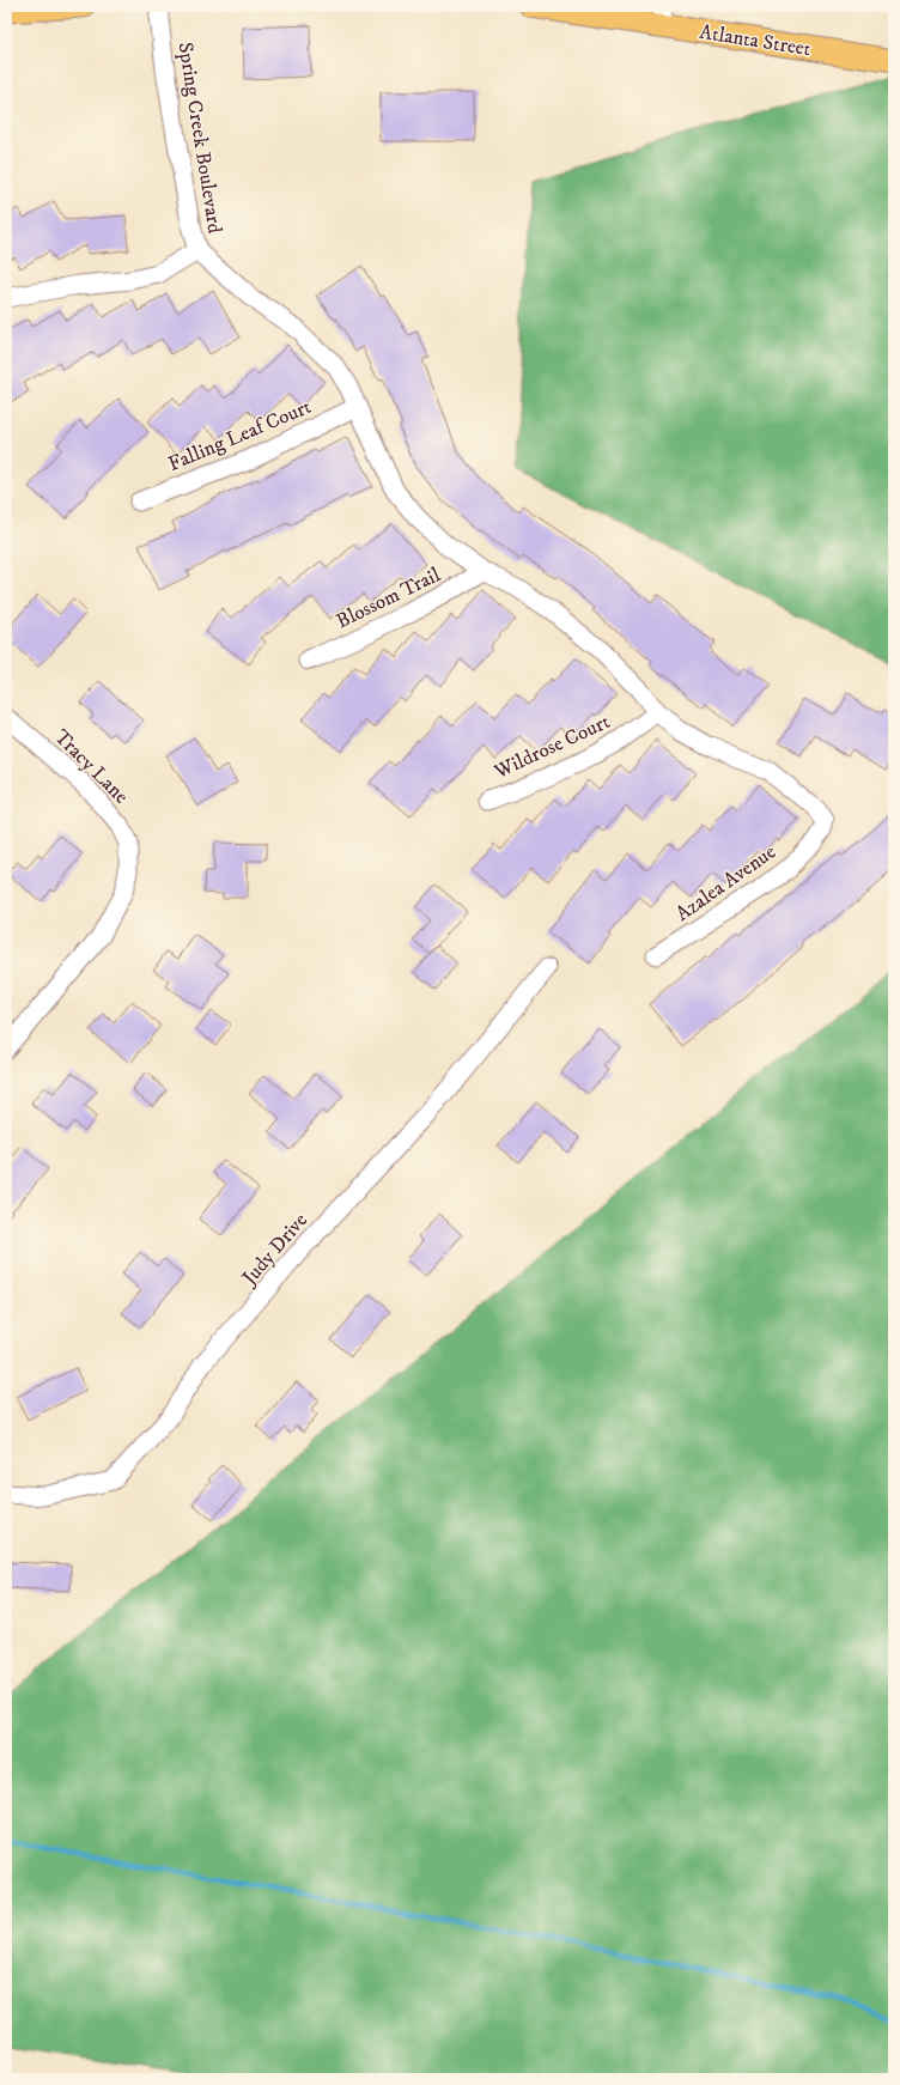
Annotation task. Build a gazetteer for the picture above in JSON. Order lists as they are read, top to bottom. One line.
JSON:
{"streets":{"main road":["Atlanta Street"],"street":["Spring Creek Boulevard","Falling Leaf Court","Blossom Trail","Wildrose Court","Tracy Lane","Azalea Avenue","Judy Drive"]},"crossings":[["Spring Creek Boulevard","Falling Leaf Court"],["Spring Creek Boulevard","Blossom Trail"],["Spring Creek Boulevard","Wildrose Court"],["Spring Creek Boulevard","Azalea Avenue"]]}
